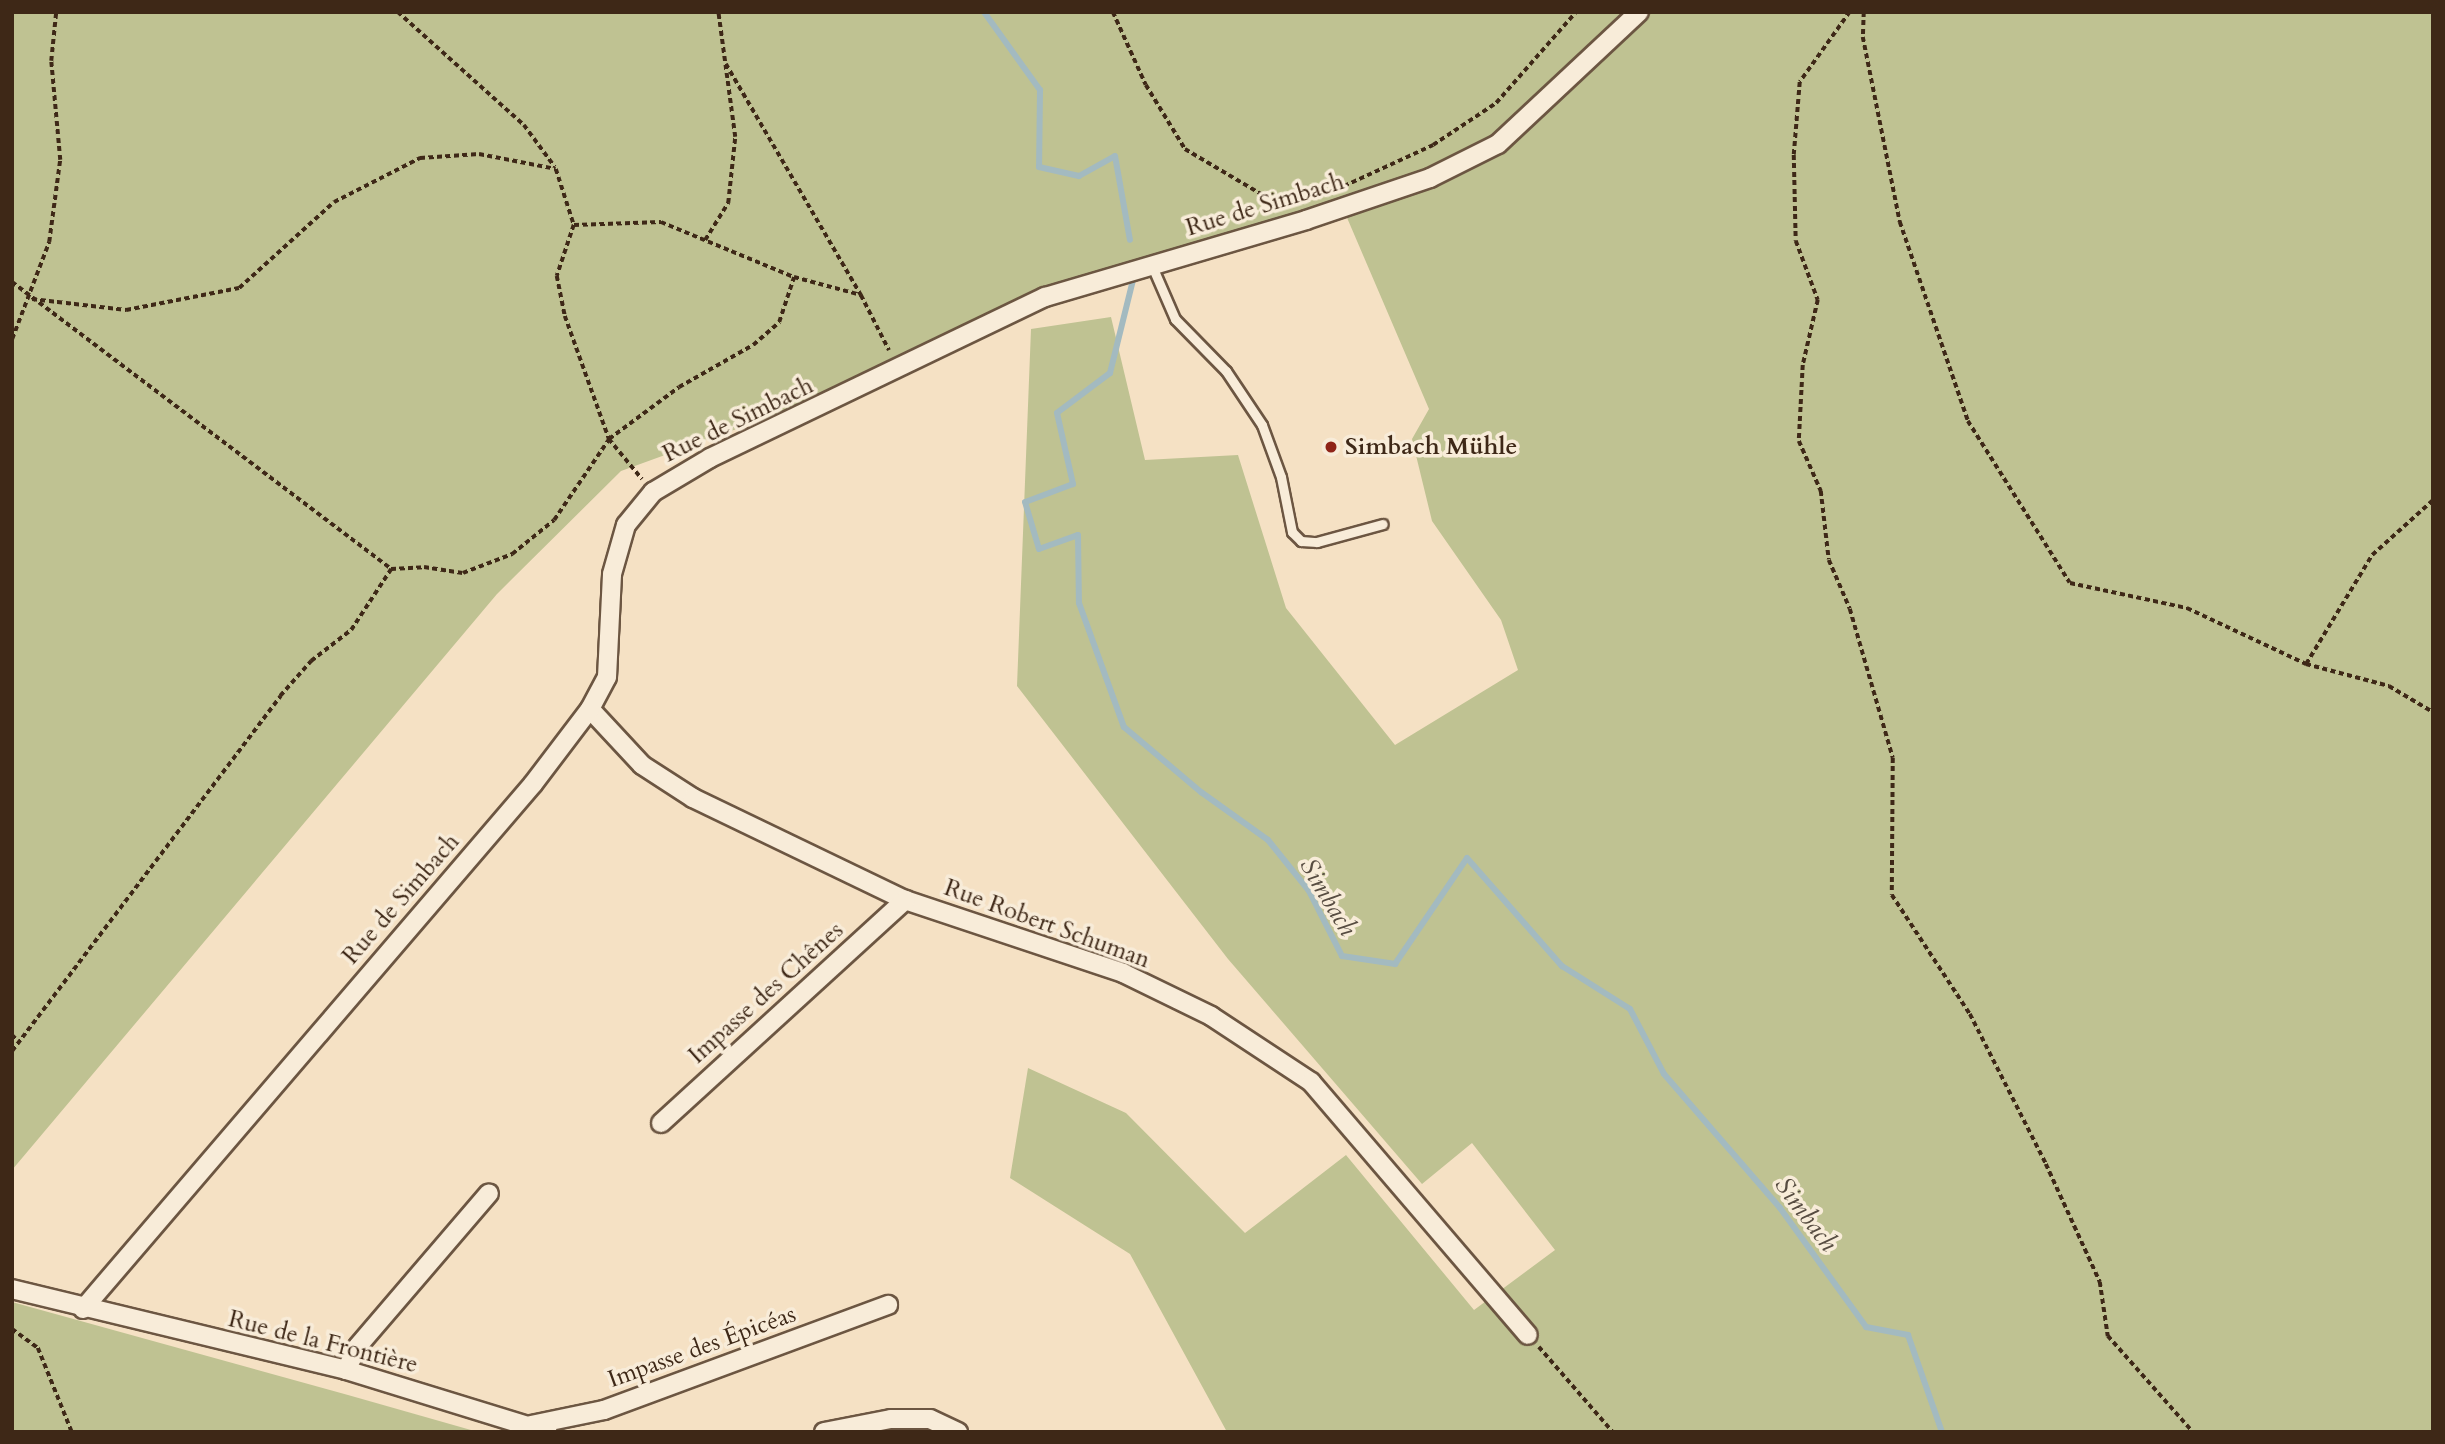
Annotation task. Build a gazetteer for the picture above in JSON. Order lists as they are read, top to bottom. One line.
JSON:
{"streets":{"street":["Rue de Simbach","Rue Robert Schuman","Impasse des Chênes","Rue de la Frontière","Impasse des Épicéas"]},"crossings":[["Rue de Simbach","Rue Robert Schuman"],["Rue de Simbach","Rue de la Frontière"],["Rue Robert Schuman","Impasse des Chênes"],["Rue de la Frontière","Impasse des Épicéas"]],"water":["Simbach"],"places":["Simbach Mühle"]}
